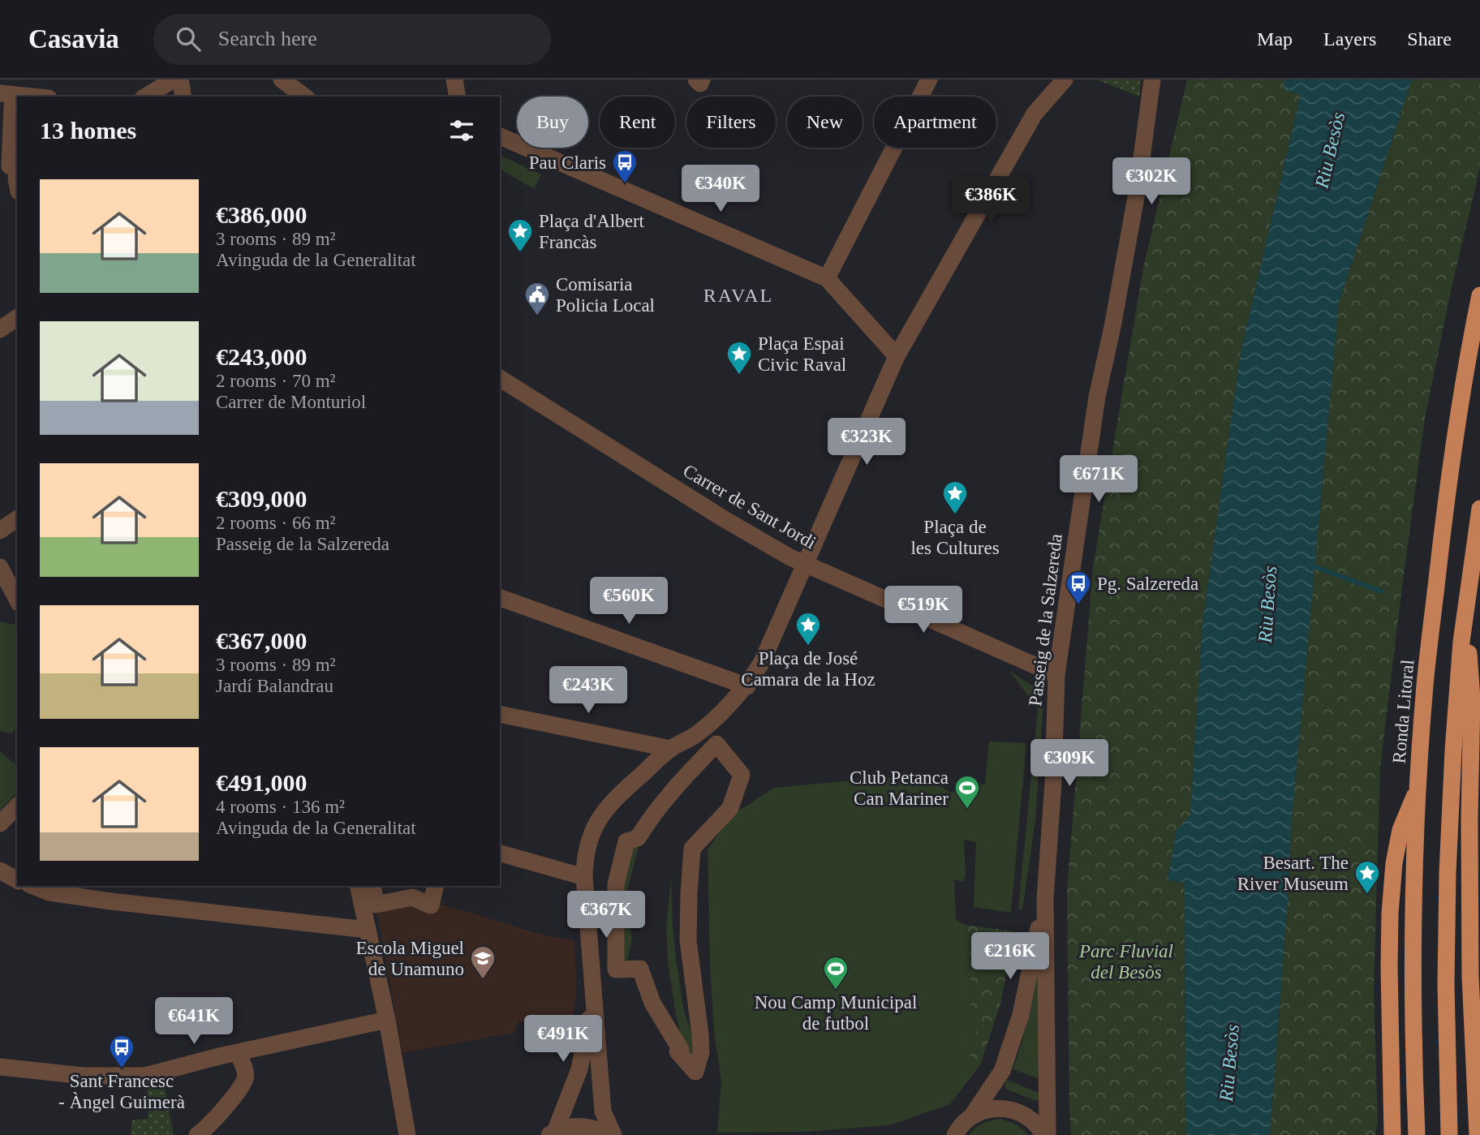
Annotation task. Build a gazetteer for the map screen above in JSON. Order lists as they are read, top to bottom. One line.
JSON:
{"streets":{"highway":["Ronda Litoral"],"street":["Carrer de Sant Jordi","Passeig de la Salzereda"]},"crossings":[["Carrer de Sant Jordi","Passeig de la Salzereda"]],"districts":["RAVAL"],"water":["Riu Besòs"],"parks":["Parc Fluvial del Besòs"],"places":{"bus stop":["Pau Claris","Pg. Salzereda","Sant Francesc - Àngel Guimerà"],"place":["Plaça d'Albert Francàs","Plaça Espai Civic Raval","Plaça de les Cultures","Plaça de José Camara de la Hoz","Besart. The River Museum"],"public building":["Comisaria Policia Local"],"sports":["Club Petanca Can Mariner","Nou Camp Municipal de futbol"],"school or university":["Escola Miguel de Unamuno"]},"page":{"header":"Casavia","search":"Search here","nav":["Map","Layers","Share"],"chip":["Buy","Rent","Filters","New","Apartment"],"heading":"13 homes","price":["€302K","€340K","€386K","€323K","€671K","€560K","€519K","€243K","€309K","€367K","€216K","€641K","€491K"],"list":[{"name":"€386,000","note":"3 rooms · 89 m² · Avinguda de la Generalitat"},{"name":"€243,000","note":"2 rooms · 70 m² · Carrer de Monturiol"},{"name":"€309,000","note":"2 rooms · 66 m² · Passeig de la Salzereda"},{"name":"€367,000","note":"3 rooms · 89 m² · Jardí Balandrau"},{"name":"€491,000","note":"4 rooms · 136 m² · Avinguda de la Generalitat"}]}}
